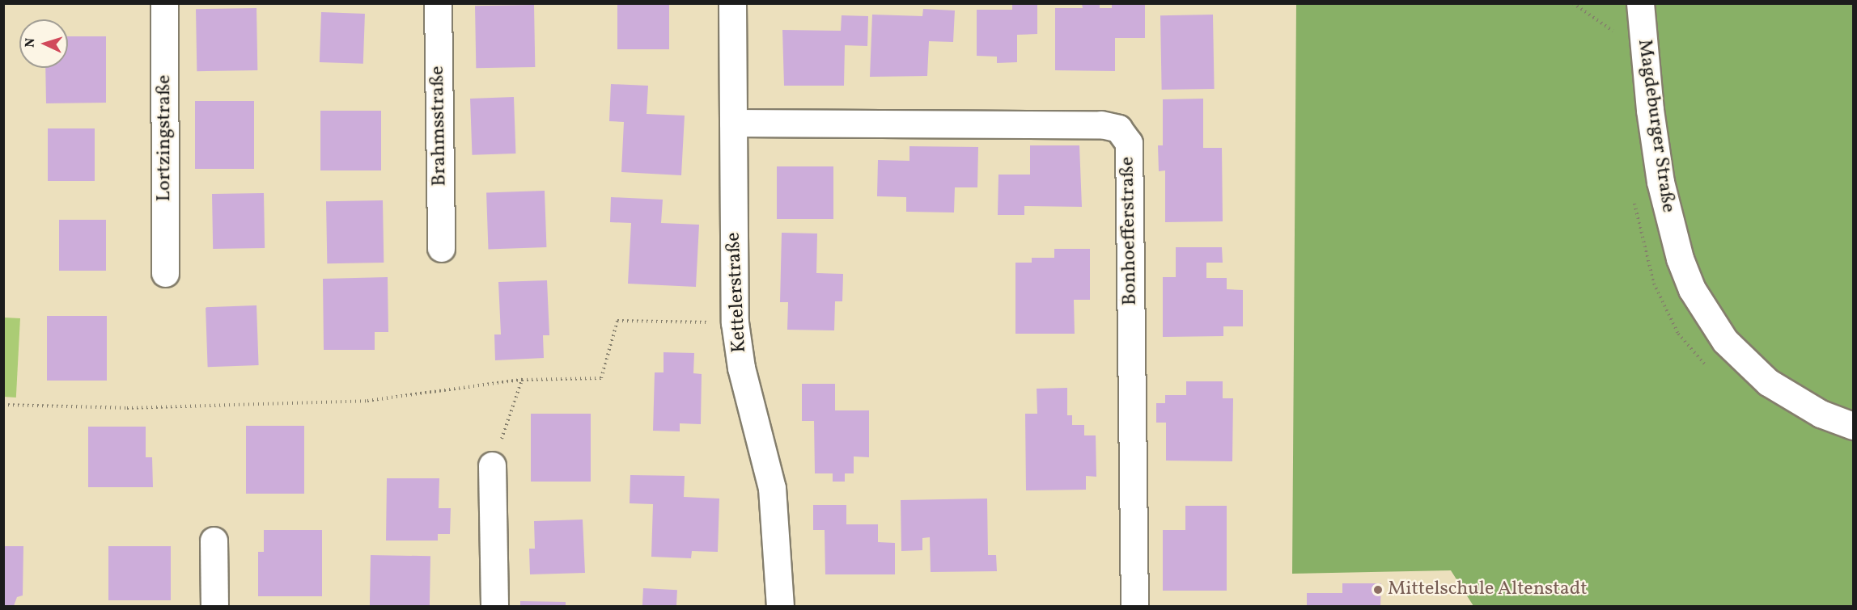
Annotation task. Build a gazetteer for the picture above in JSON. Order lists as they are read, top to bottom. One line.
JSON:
{"streets":{"street":["Brahmsstraße","Magdeburger Straße","Lortzingstraße","Bonhoefferstraße","Kettelerstraße"]},"crossings":[["Bonhoefferstraße","Kettelerstraße"]],"places":["Mittelschule Altenstadt"],"north":"left"}
